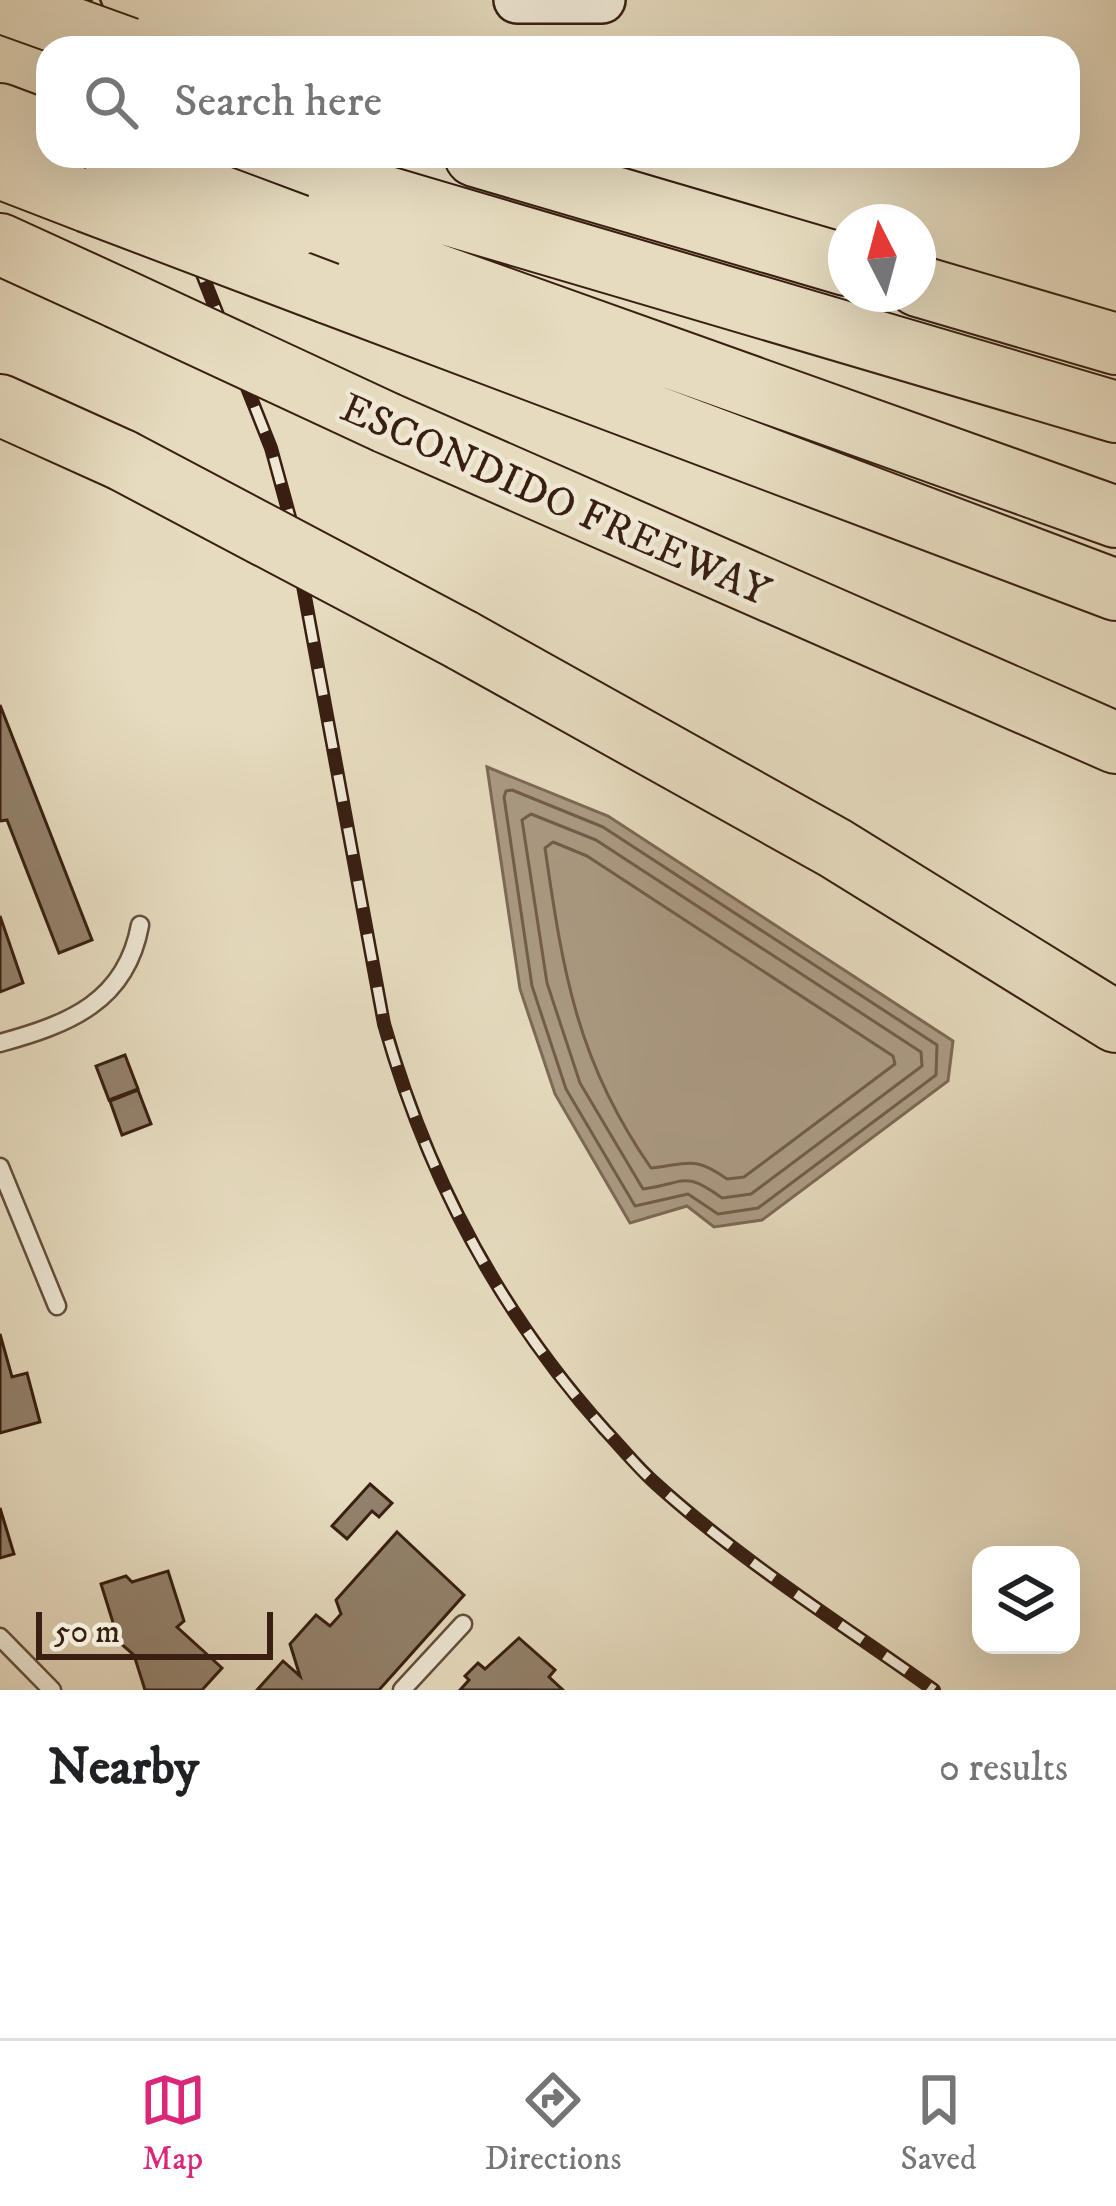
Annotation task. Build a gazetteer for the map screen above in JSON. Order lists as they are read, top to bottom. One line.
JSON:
{"streets":{"highway":["ESCONDIDO FREEWAY"]},"scale_bar":"50 m","north":"top","page":{"search":"Search here","scale":"50 m","heading":["Nearby","0 results"],"nav":["Map","Directions","Saved"]}}
